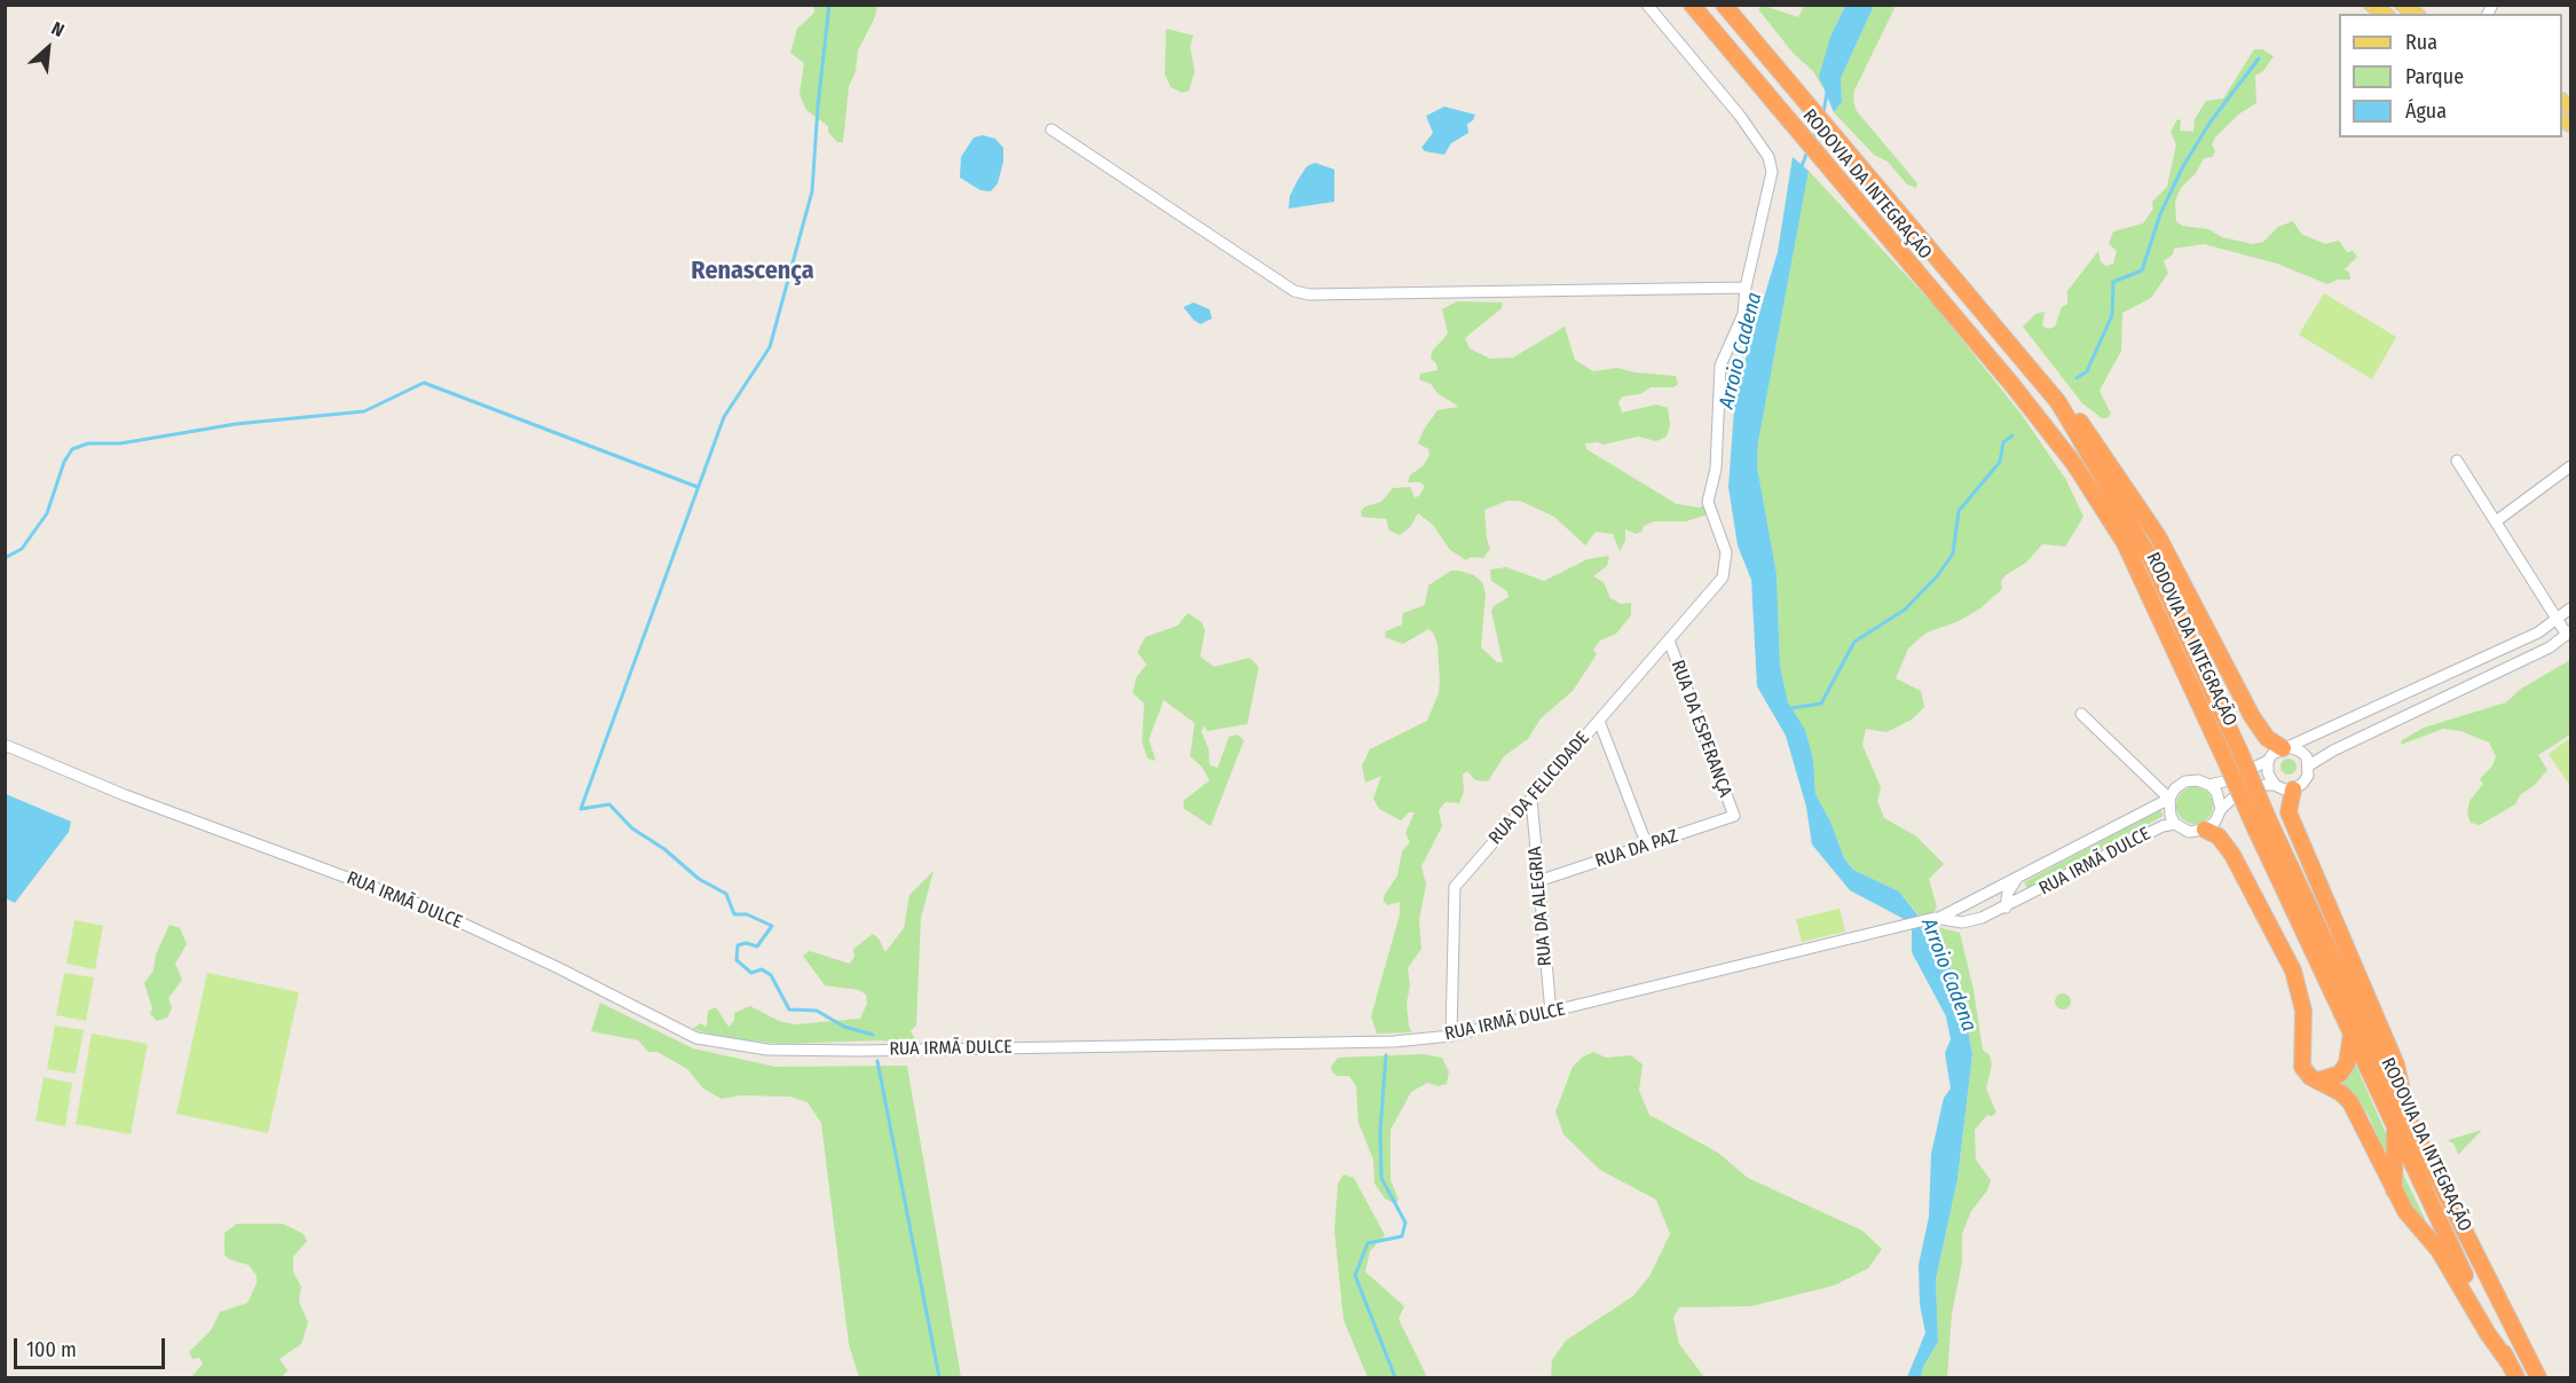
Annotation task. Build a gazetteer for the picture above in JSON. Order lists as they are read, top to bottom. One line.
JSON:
{"streets":{"highway":["RODOVIA DA INTEGRAÇÃO"],"street":["RUA DA ESPERANÇA","RUA DA FELICIDADE","RUA DA PAZ","RUA IRMÃ DULCE","RUA DA ALEGRIA"]},"crossings":[["RUA DA ESPERANÇA","RUA DA FELICIDADE"],["RUA DA ESPERANÇA","RUA DA PAZ"],["RUA DA FELICIDADE","RUA IRMÃ DULCE"],["RUA DA FELICIDADE","RUA DA ALEGRIA"],["RUA DA PAZ","RUA DA ALEGRIA"],["RUA IRMÃ DULCE","RUA DA ALEGRIA"]],"districts":["Renascença"],"water":["Arroio Cadena"],"legend":["Rua","Parque","Água"],"scale_bar":"100 m","north":"top right"}
